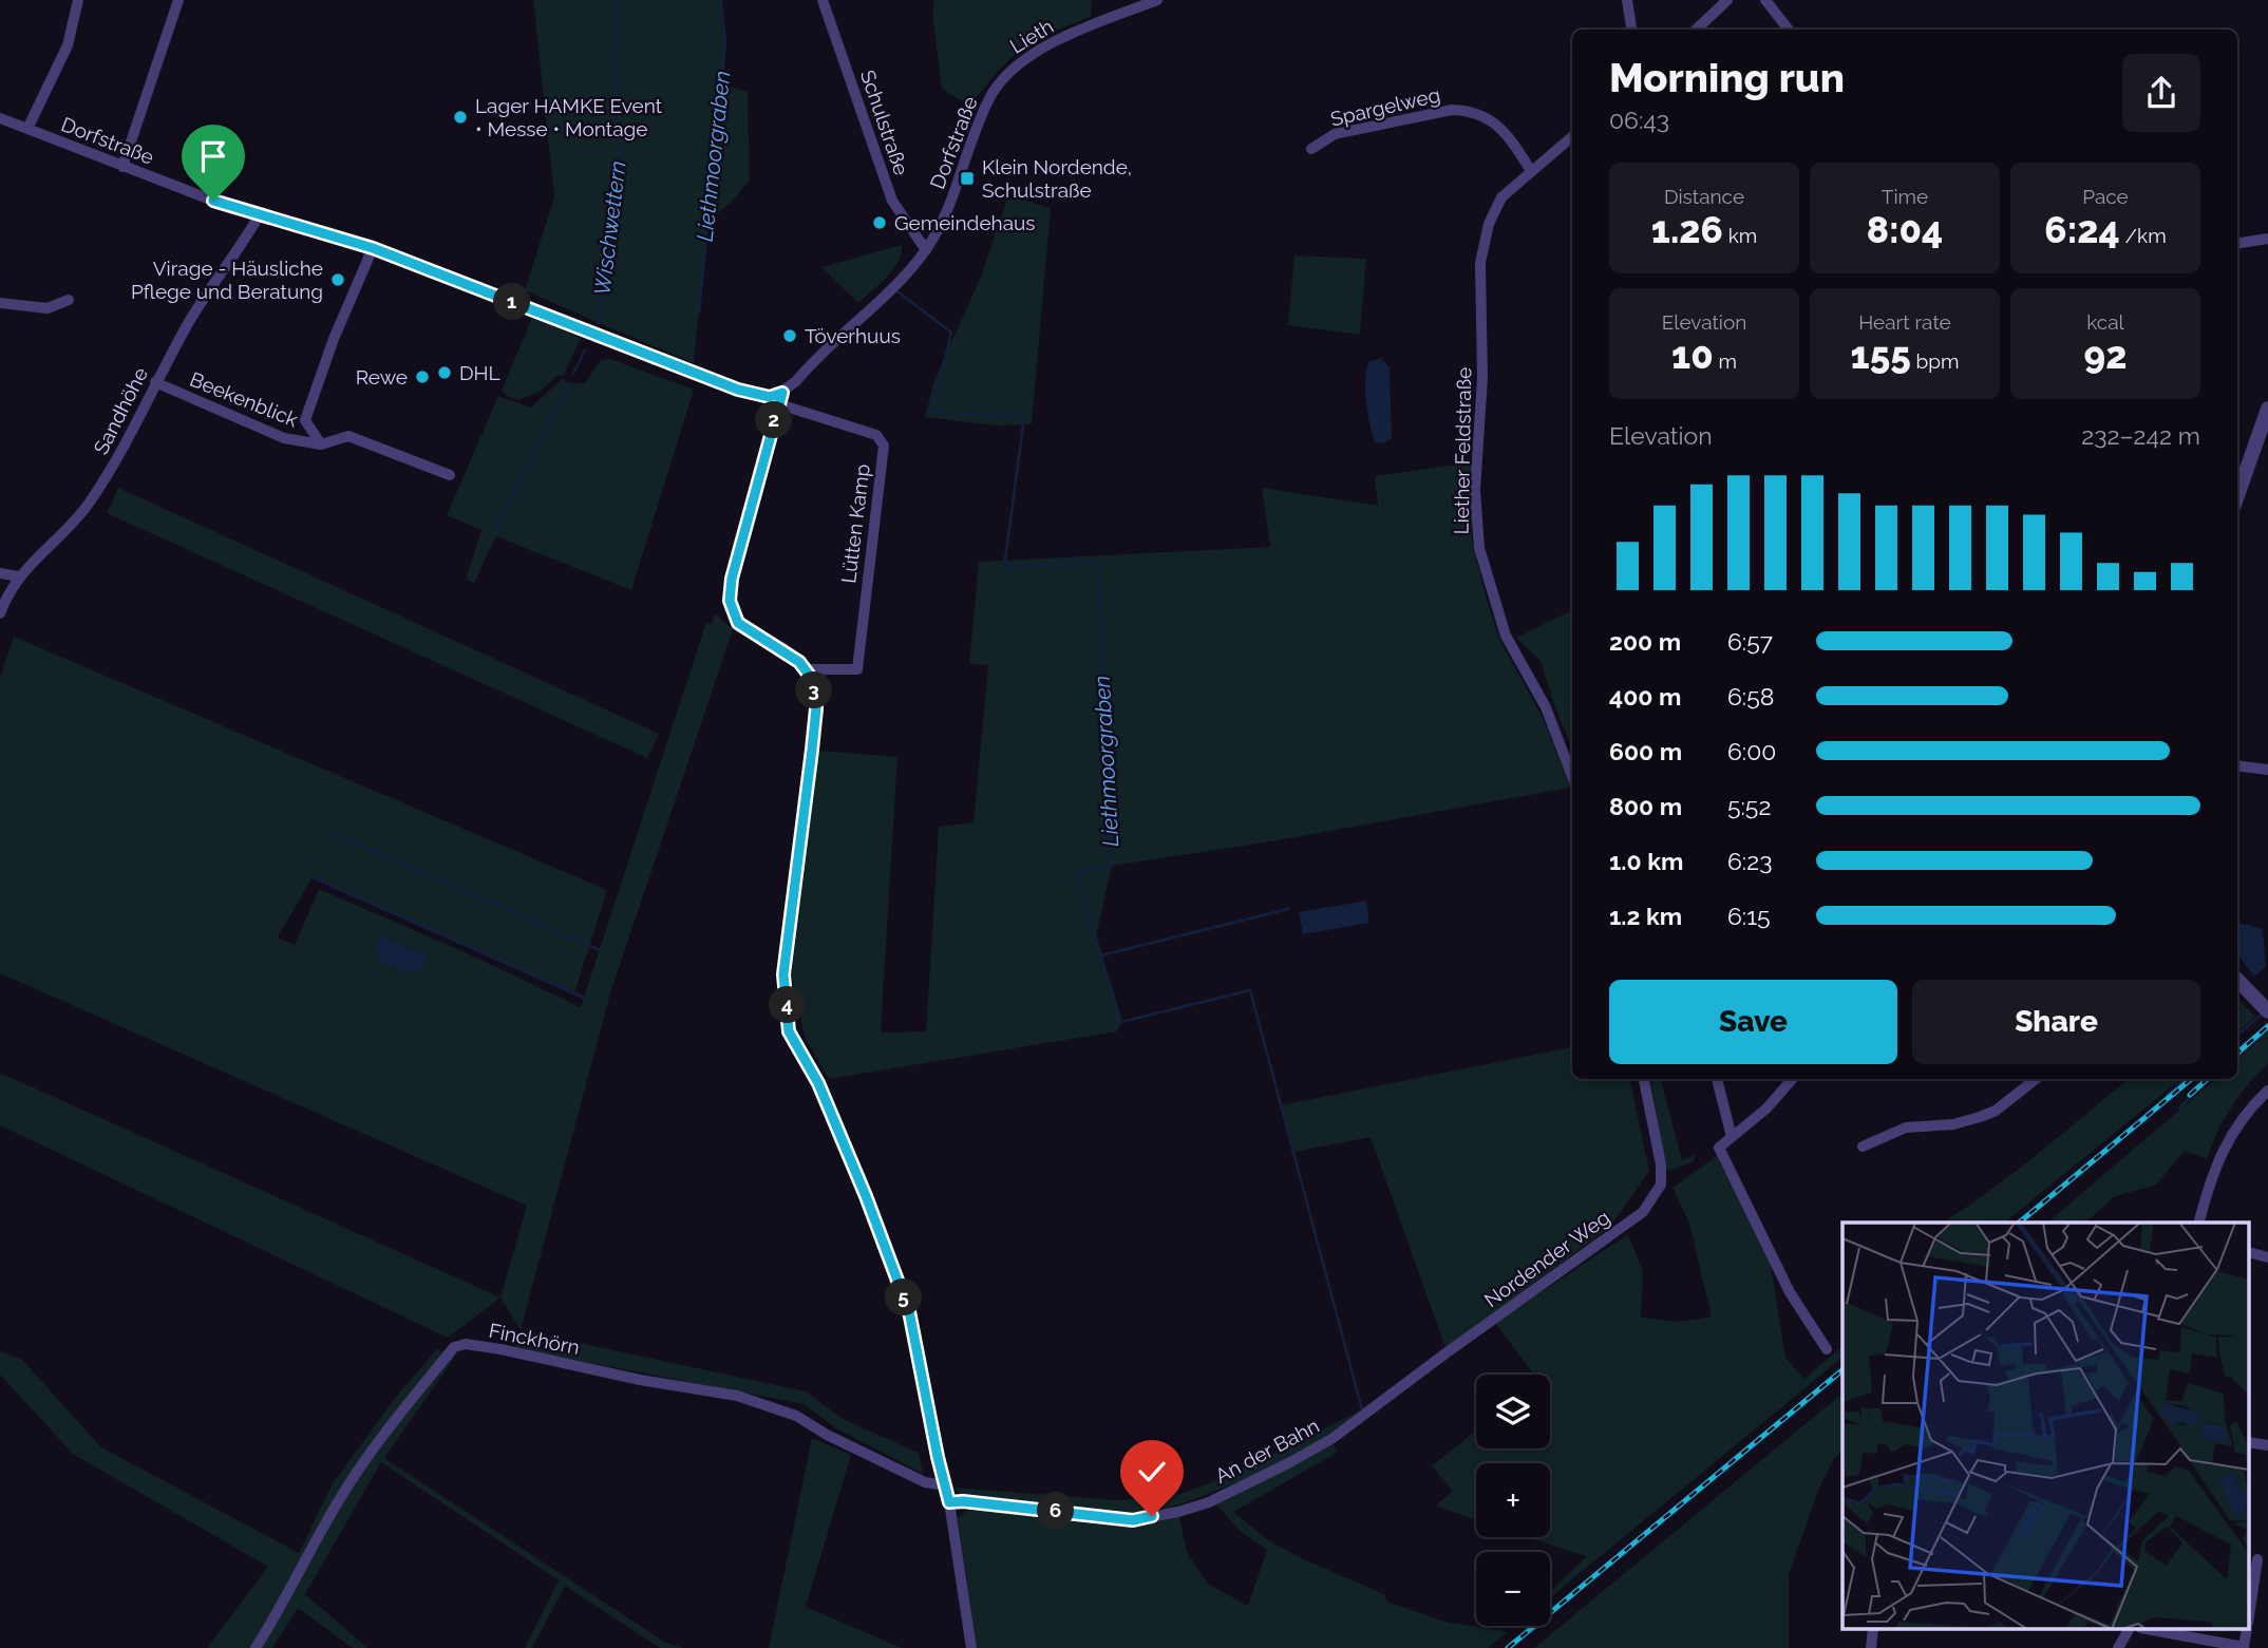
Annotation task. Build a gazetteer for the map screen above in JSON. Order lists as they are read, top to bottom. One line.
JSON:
{"streets":{"street":["Lieth","Spargelweg","Schulstraße","Dorfstraße","Beekenblick","Sandhöhe","Liether Feldstraße","Lütten Kamp","Nordender Weg","Finckhörn","An der Bahn"]},"crossings":[["Lieth","Dorfstraße"],["Spargelweg","Liether Feldstraße"],["Schulstraße","Dorfstraße"],["Dorfstraße","Beekenblick"],["Dorfstraße","Sandhöhe"],["Dorfstraße","Lütten Kamp"],["Beekenblick","Sandhöhe"],["Nordender Weg","An der Bahn"]],"water":["Liethmoorgraben","Wischwettern"],"places":{"other":["Lager HAMKE Event • Messe • Montage","Gemeindehaus","Virage - Häusliche Pflege und Beratung","Töverhuus","DHL","Rewe"],"transit":["Klein Nordende, Schulstraße"]},"page":{"heading":["Morning run","06:43"],"stats":[["Distance","1.26 km"],["Time","8:04"],["Pace","6:24 /km"],["Elevation","10 m"],["Heart rate","155 bpm"],["kcal","92"]],"pins":["1","2","3","4","5","6"],"chart":["Elevation","232–242 m"],"list":[{"name":"200 m","note":"6:57"},{"name":"400 m","note":"6:58"},{"name":"600 m","note":"6:00"},{"name":"800 m","note":"5:52"},{"name":"1.0 km","note":"6:23"},{"name":"1.2 km","note":"6:15"}],"buttons":["Save","Share"],"map_buttons":["+","−"]}}
